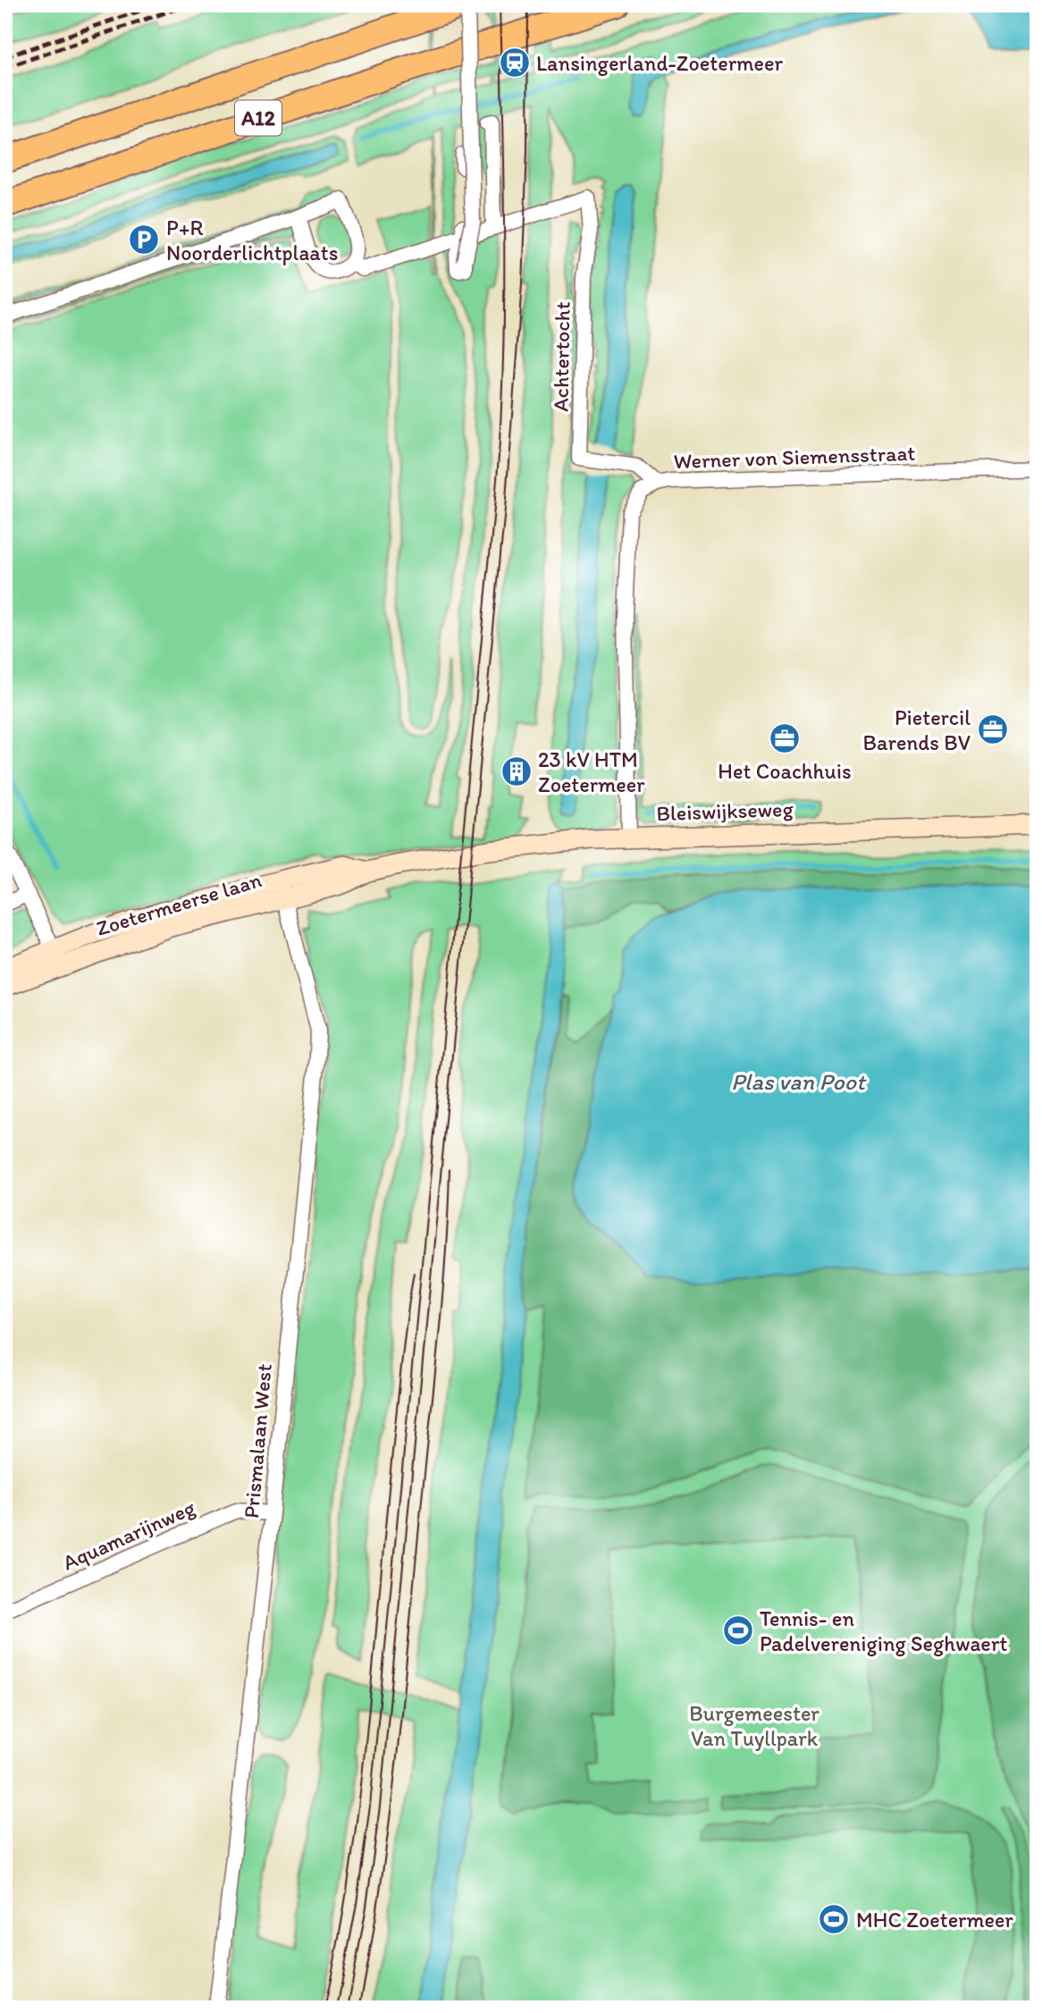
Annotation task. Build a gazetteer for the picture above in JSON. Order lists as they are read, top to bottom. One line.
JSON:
{"streets":{"highway":["A12"],"street":["Achtertocht","Werner von Siemensstraat","Bleiswijkseweg","Zoetermeerse laan","Prismalaan West","Aquamarijnweg"]},"crossings":[["Achtertocht","Werner von Siemensstraat"],["Werner von Siemensstraat","Bleiswijkseweg"],["Bleiswijkseweg","Zoetermeerse laan"],["Zoetermeerse laan","Prismalaan West"],["Prismalaan West","Aquamarijnweg"]],"water":["Plas van Poot"],"parks":["Burgemeester Van Tuyllpark"],"places":{"station":["Lansingerland-Zoetermeer"],"parking":["P+R Noorderlichtplaats"],"office":["Pietercil Barends BV","Het Coachhuis"],"building":["23 kV HTM Zoetermeer"],"sports":["Tennis- en Padelvereniging Seghwaert","MHC Zoetermeer"]}}
